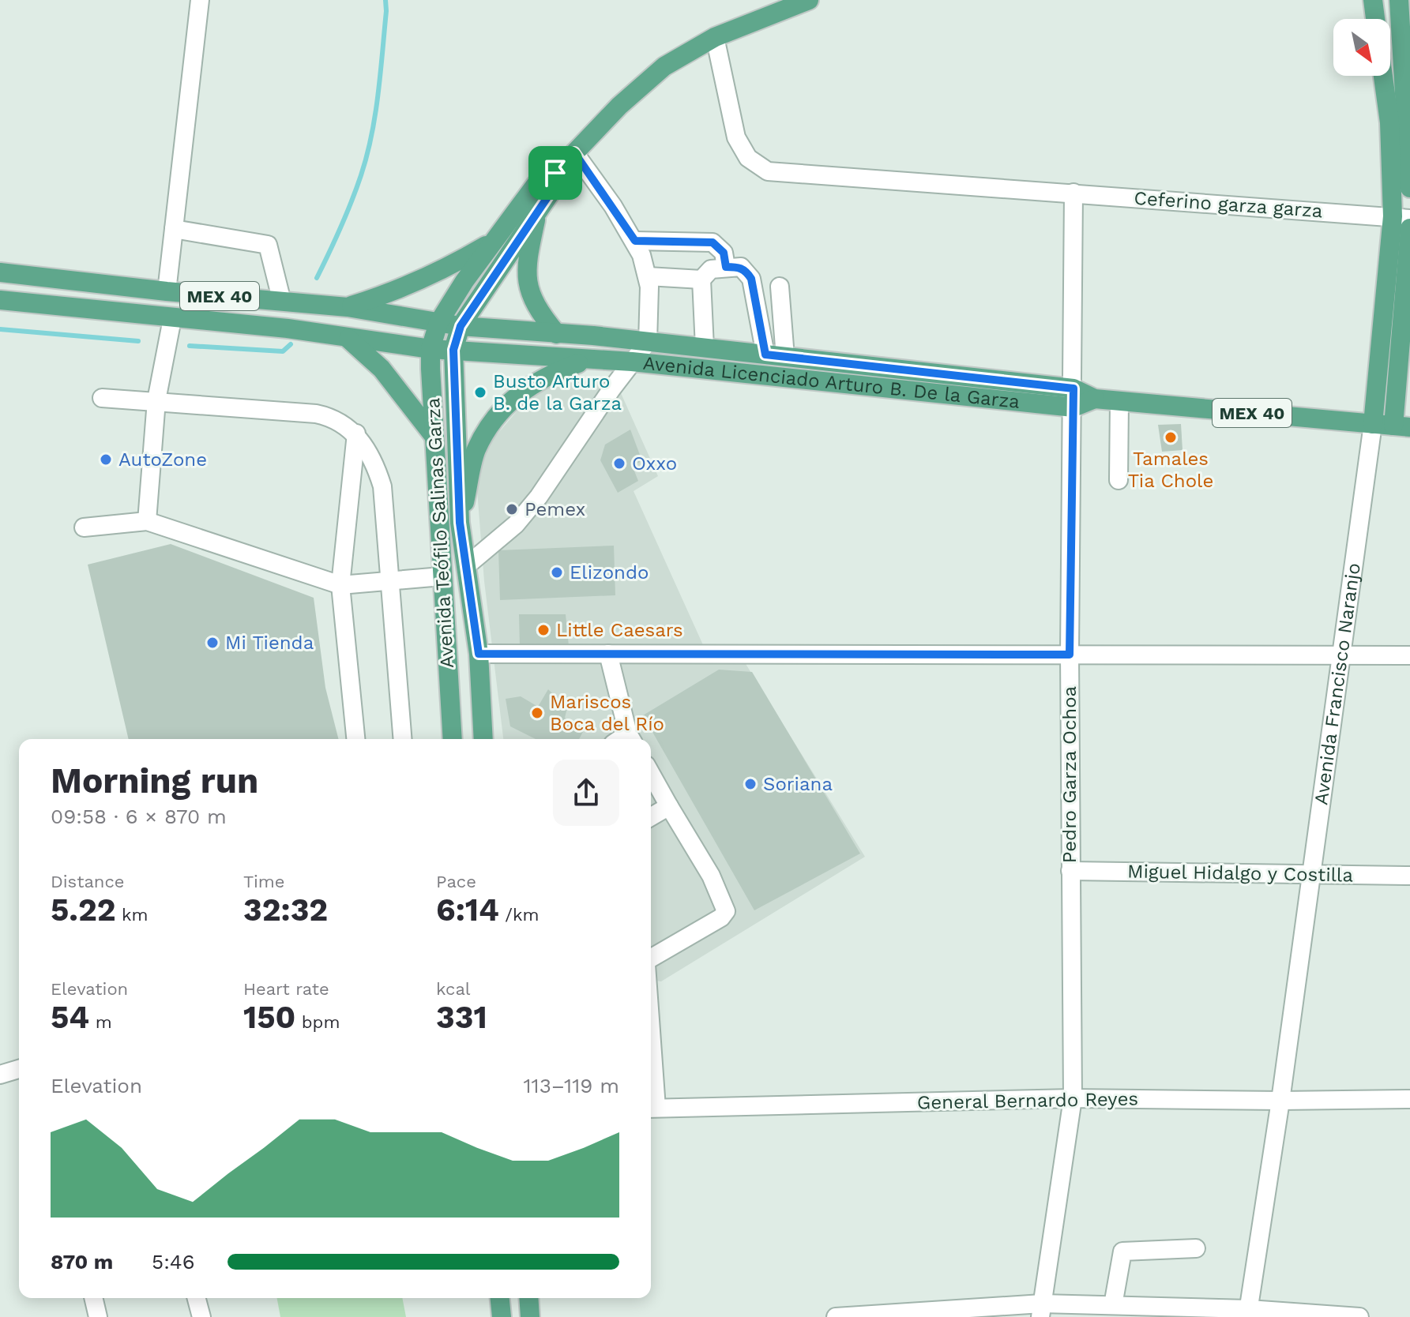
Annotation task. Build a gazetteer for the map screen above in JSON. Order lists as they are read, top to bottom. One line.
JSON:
{"streets":{"main road":["MEX 40","Avenida Licenciado Arturo B. De la Garza","Avenida Teófilo Salinas Garza","Avenida Francisco Naranjo"],"street":["Ceferino garza garza","Pedro Garza Ochoa","Miguel Hidalgo y Costilla","General Bernardo Reyes"]},"crossings":[["Ceferino garza garza","Avenida Francisco Naranjo"],["Ceferino garza garza","Pedro Garza Ochoa"],["Avenida Licenciado Arturo B. De la Garza","Avenida Teófilo Salinas Garza"],["Avenida Licenciado Arturo B. De la Garza","Avenida Francisco Naranjo"],["Avenida Licenciado Arturo B. De la Garza","Pedro Garza Ochoa"],["Avenida Francisco Naranjo","Miguel Hidalgo y Costilla"],["Avenida Francisco Naranjo","General Bernardo Reyes"],["Pedro Garza Ochoa","Miguel Hidalgo y Costilla"],["Pedro Garza Ochoa","General Bernardo Reyes"]],"places":["Busto Arturo B. de la Garza","Tamales Tia Chole","AutoZone","Oxxo","Pemex","Elizondo","Little Caesars","Mi Tienda","Mariscos Boca del Río","Soriana"],"north":"bottom right","page":{"heading":["Morning run","09:58 · 6 × 870 m"],"stats":[["Distance","5.22 km"],["Time","32:32"],["Pace","6:14 /km"],["Elevation","54 m"],["Heart rate","150 bpm"],["kcal","331"]],"chart":["Elevation","113–119 m"],"list":[{"name":"870 m","note":"5:46"}]}}
